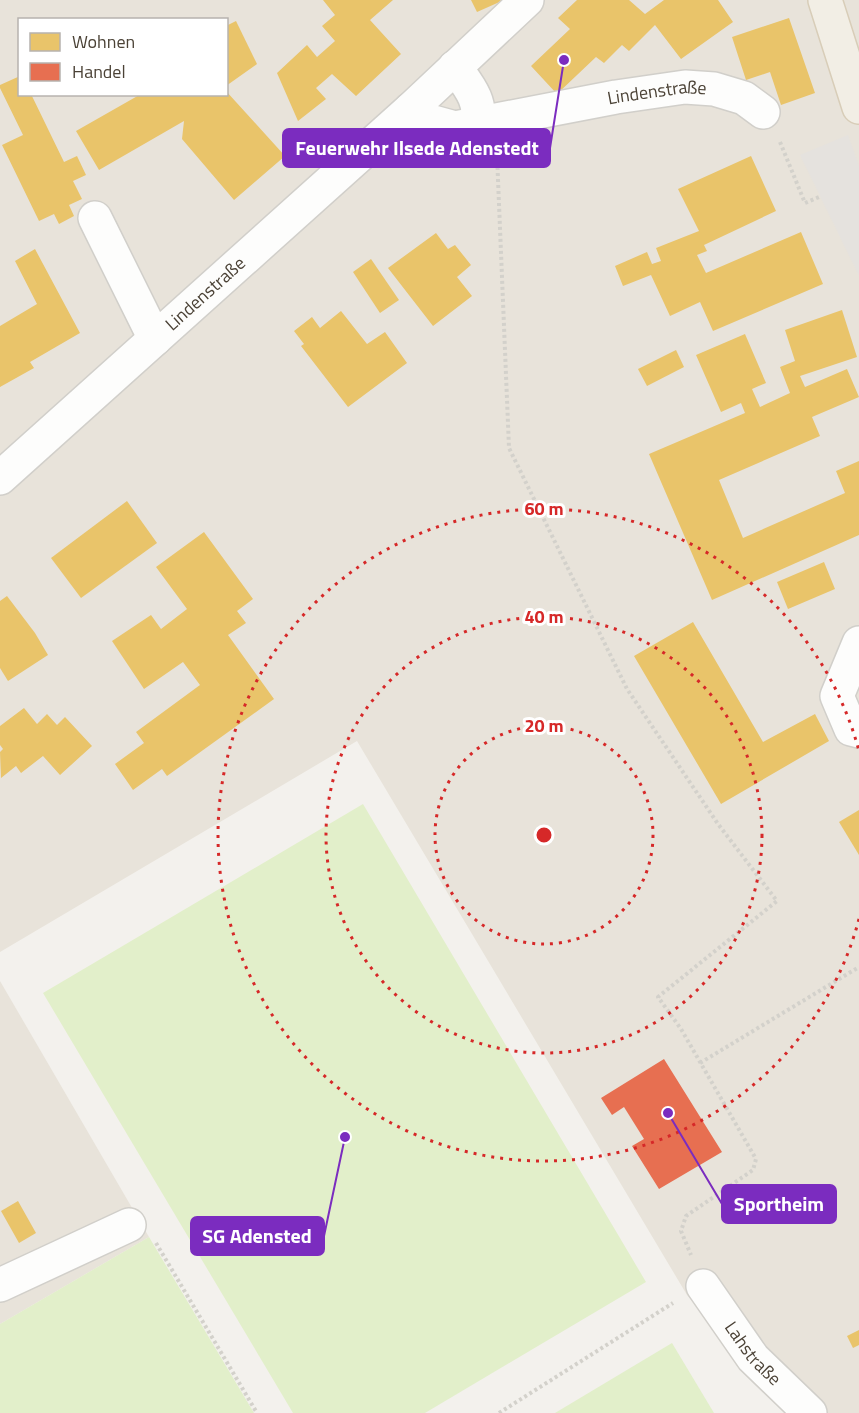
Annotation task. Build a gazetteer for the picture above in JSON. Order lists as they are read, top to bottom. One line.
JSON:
{"streets":{"street":["Lindenstraße","Lahstraße"]},"places":["Feuerwehr Ilsede Adenstedt","Sportheim","SG Adensted"],"legend":["Wohnen","Handel"],"rings":["60 m","40 m","20 m"]}
